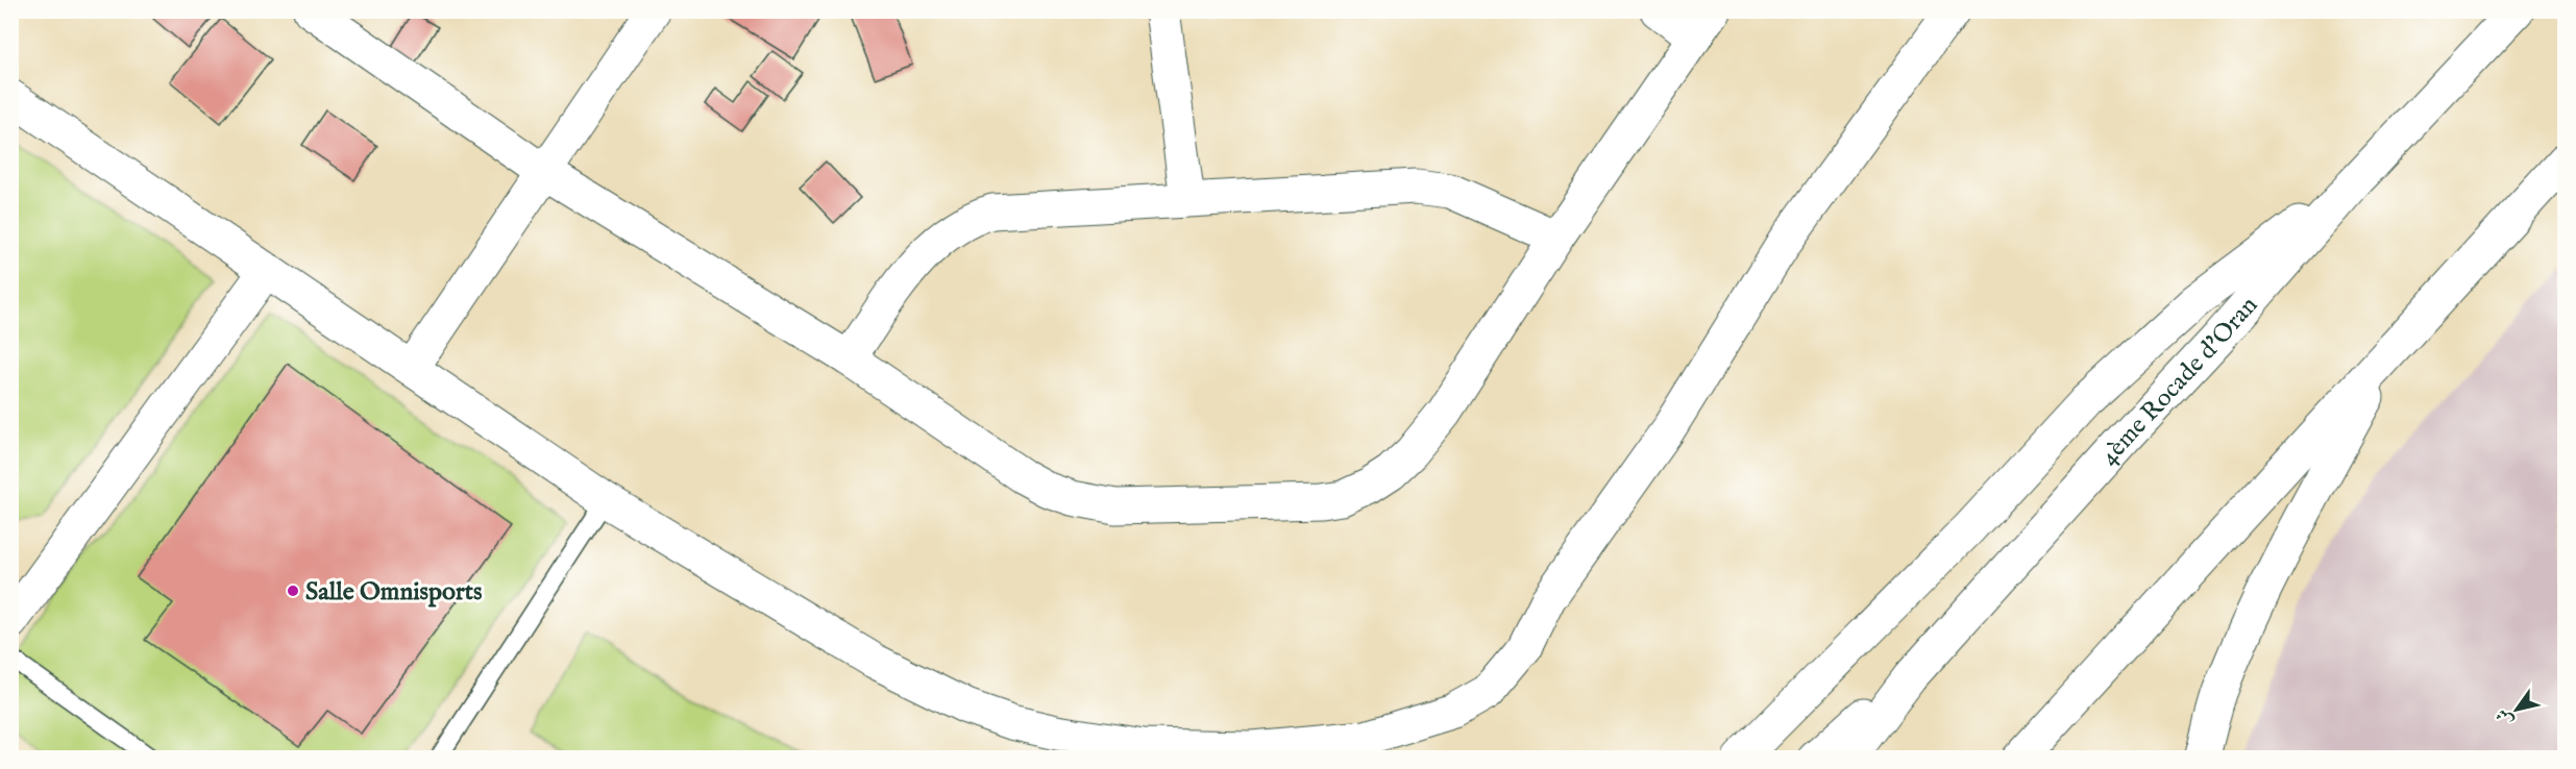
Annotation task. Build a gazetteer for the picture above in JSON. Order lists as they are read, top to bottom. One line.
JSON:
{"streets":{"main road":["4ème Rocade d'Oran"]},"places":["Salle Omnisports"],"north":"bottom left"}
